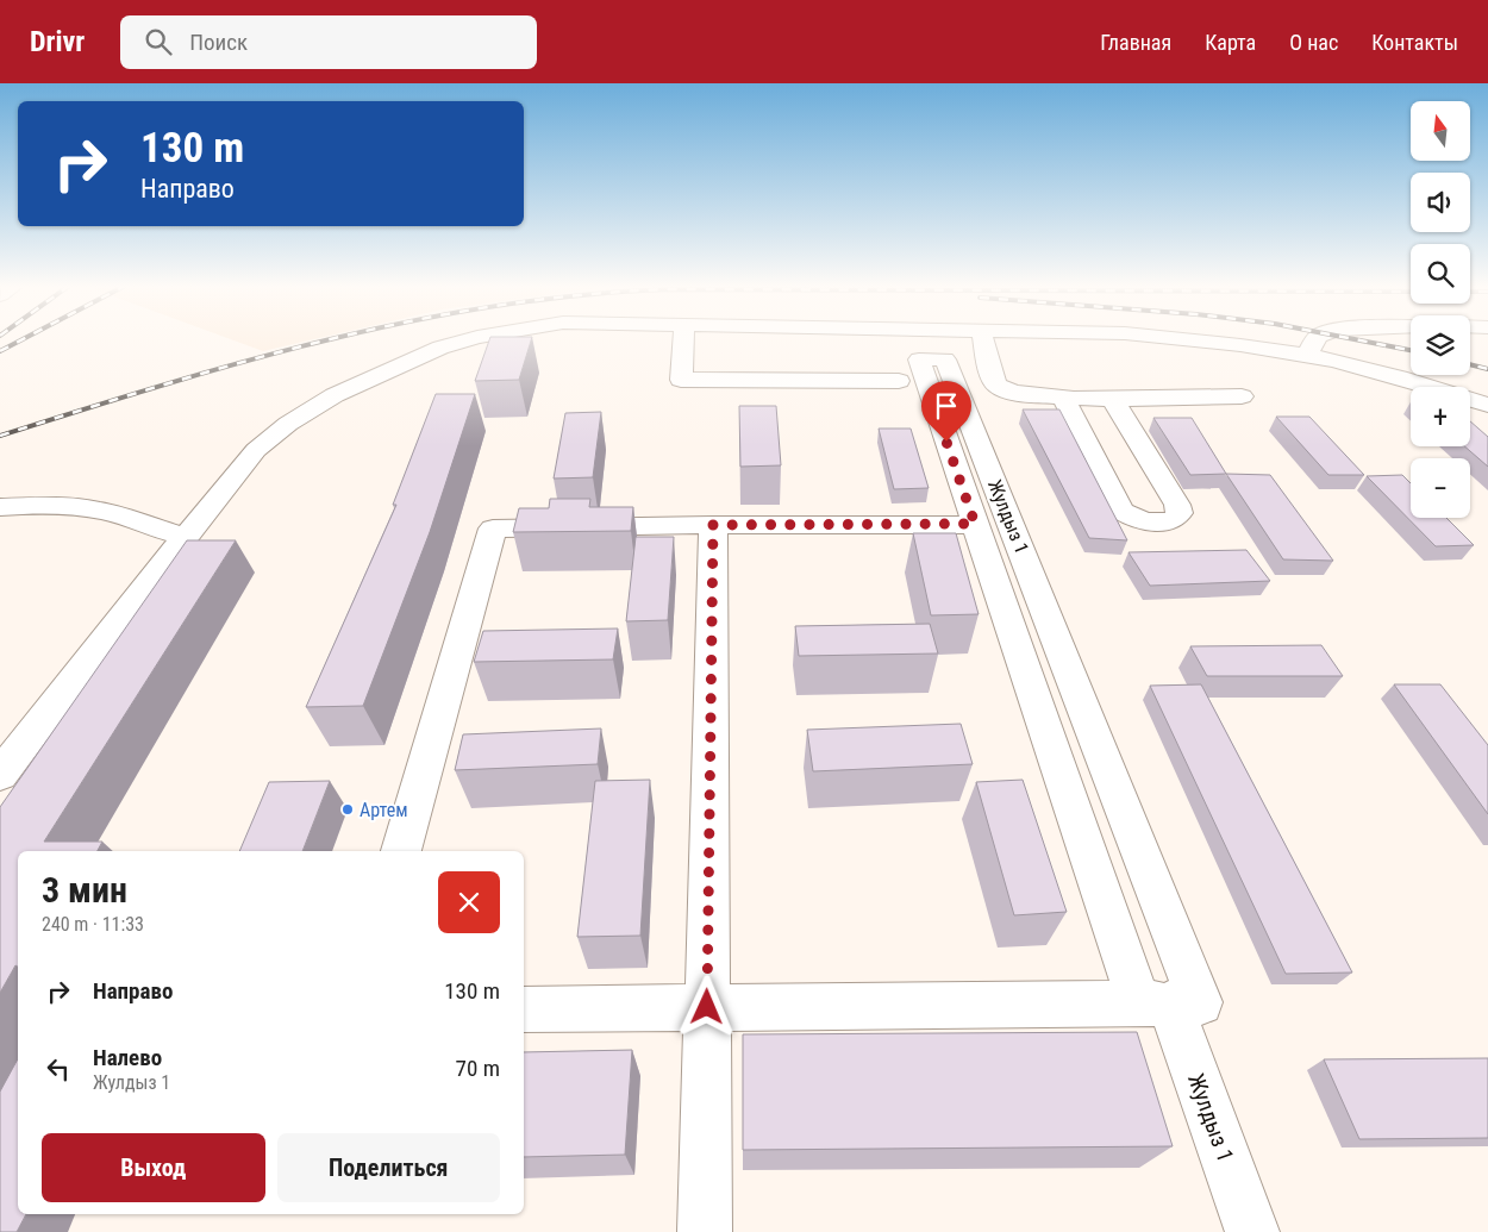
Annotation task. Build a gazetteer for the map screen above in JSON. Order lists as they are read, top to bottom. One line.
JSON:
{"streets":{"street":["Жулдыз 1"]},"places":["Артем"],"north":"top","page":{"header":"Drivr","search":"Поиск","nav":["Главная","Карта","О нас","Контакты"],"map_buttons":["+","−"],"turn":["130 m","Направо"],"heading":["3 мин","240 m · 11:33"],"list":[{"name":"Направо","value":"130 m"},{"name":"Налево","note":"Жулдыз 1","value":"70 m"}],"buttons":["Выход","Поделиться"]}}
